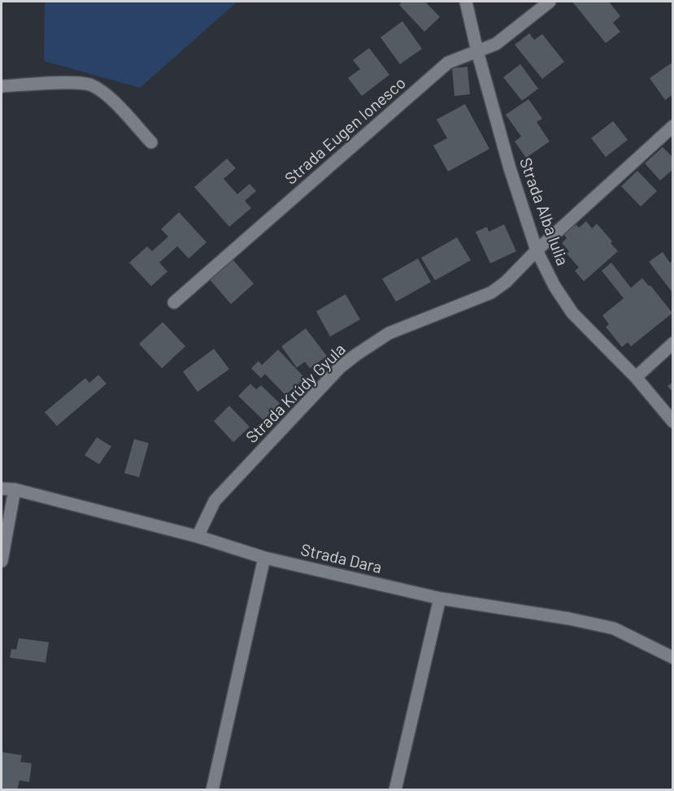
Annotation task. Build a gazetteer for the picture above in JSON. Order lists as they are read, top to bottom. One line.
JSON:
{"streets":{"street":["Strada Eugen Ionesco","Strada Alba Iulia","Strada Krúdy Gyula","Strada Dara"]},"crossings":[["Strada Eugen Ionesco","Strada Alba Iulia"],["Strada Alba Iulia","Strada Krúdy Gyula"],["Strada Krúdy Gyula","Strada Dara"]]}
